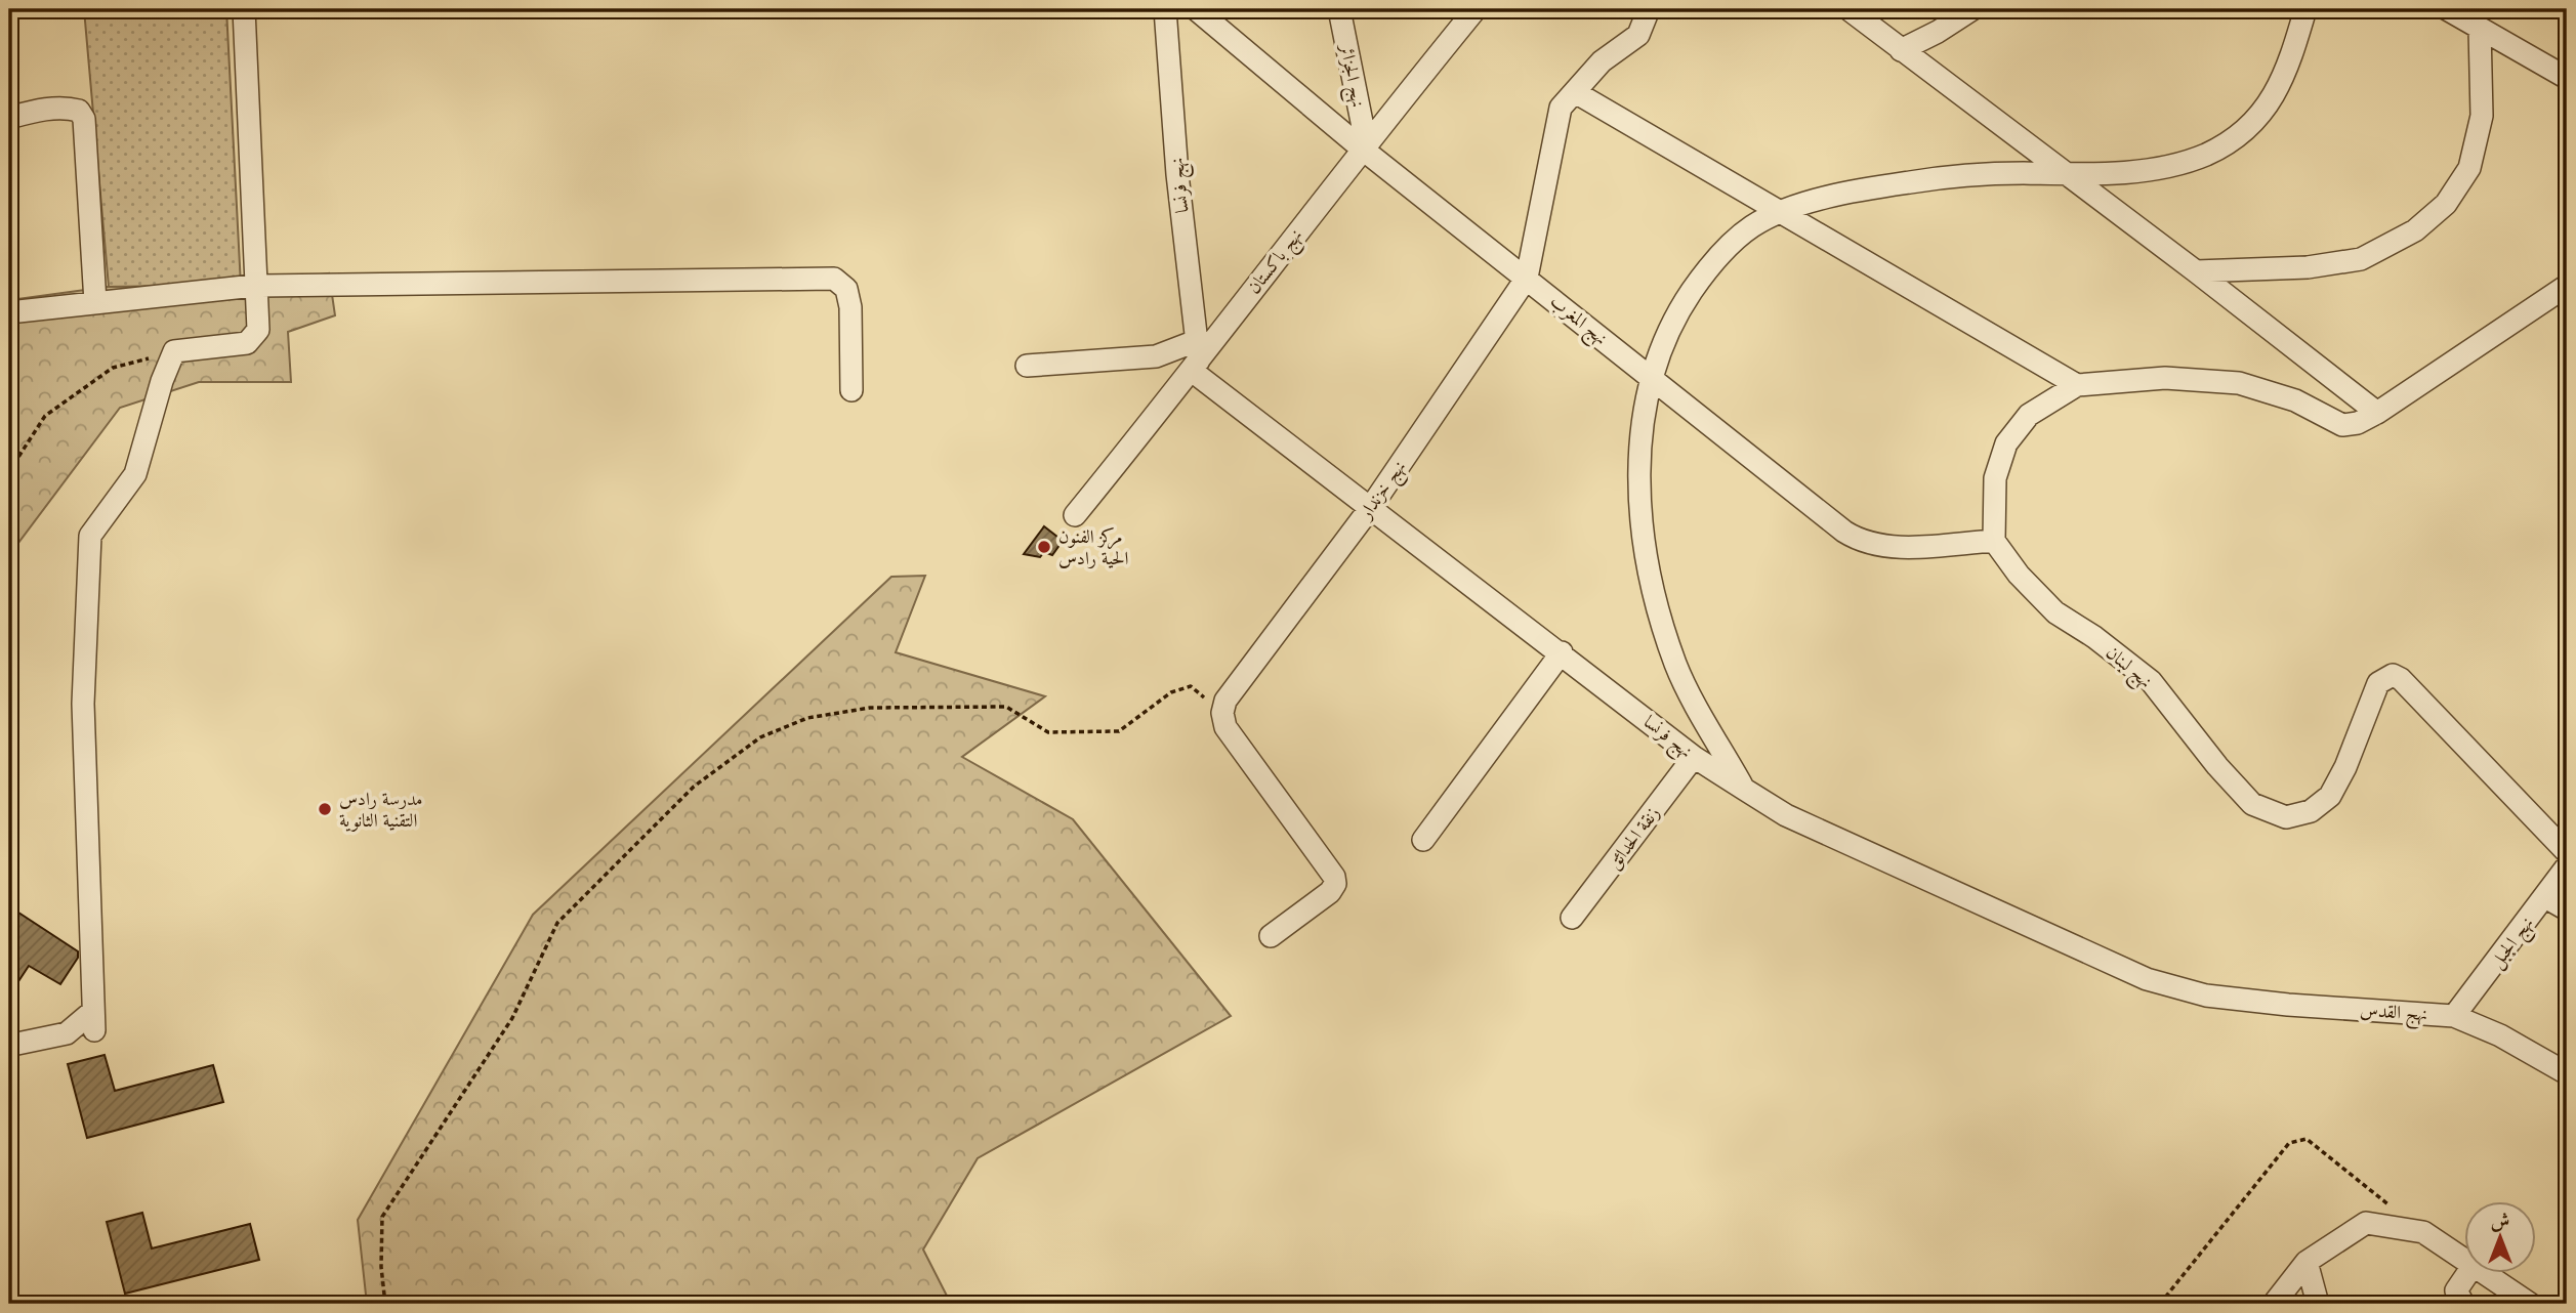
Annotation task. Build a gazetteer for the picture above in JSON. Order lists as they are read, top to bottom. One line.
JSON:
{"streets":{"street":["نهج الجزائر","نهج فرنسا","نهج باكستان","نهج المغرب","نهج خزندار","نهج لبنان","زنقة الحدائق","نهج الجبل","نهج القدس"]},"crossings":[["نهج الجزائر","نهج باكستان"],["نهج الجزائر","نهج المغرب"],["نهج فرنسا","نهج باكستان"],["نهج فرنسا","نهج خزندار"],["نهج فرنسا","زنقة الحدائق"],["نهج فرنسا","نهج القدس"],["نهج باكستان","نهج المغرب"],["نهج المغرب","نهج خزندار"],["نهج المغرب","نهج لبنان"],["نهج الجبل","نهج القدس"]],"places":["مركز الفنون الحية رادس","مدرسة رادس التقنية الثانوية"],"north":"top"}
